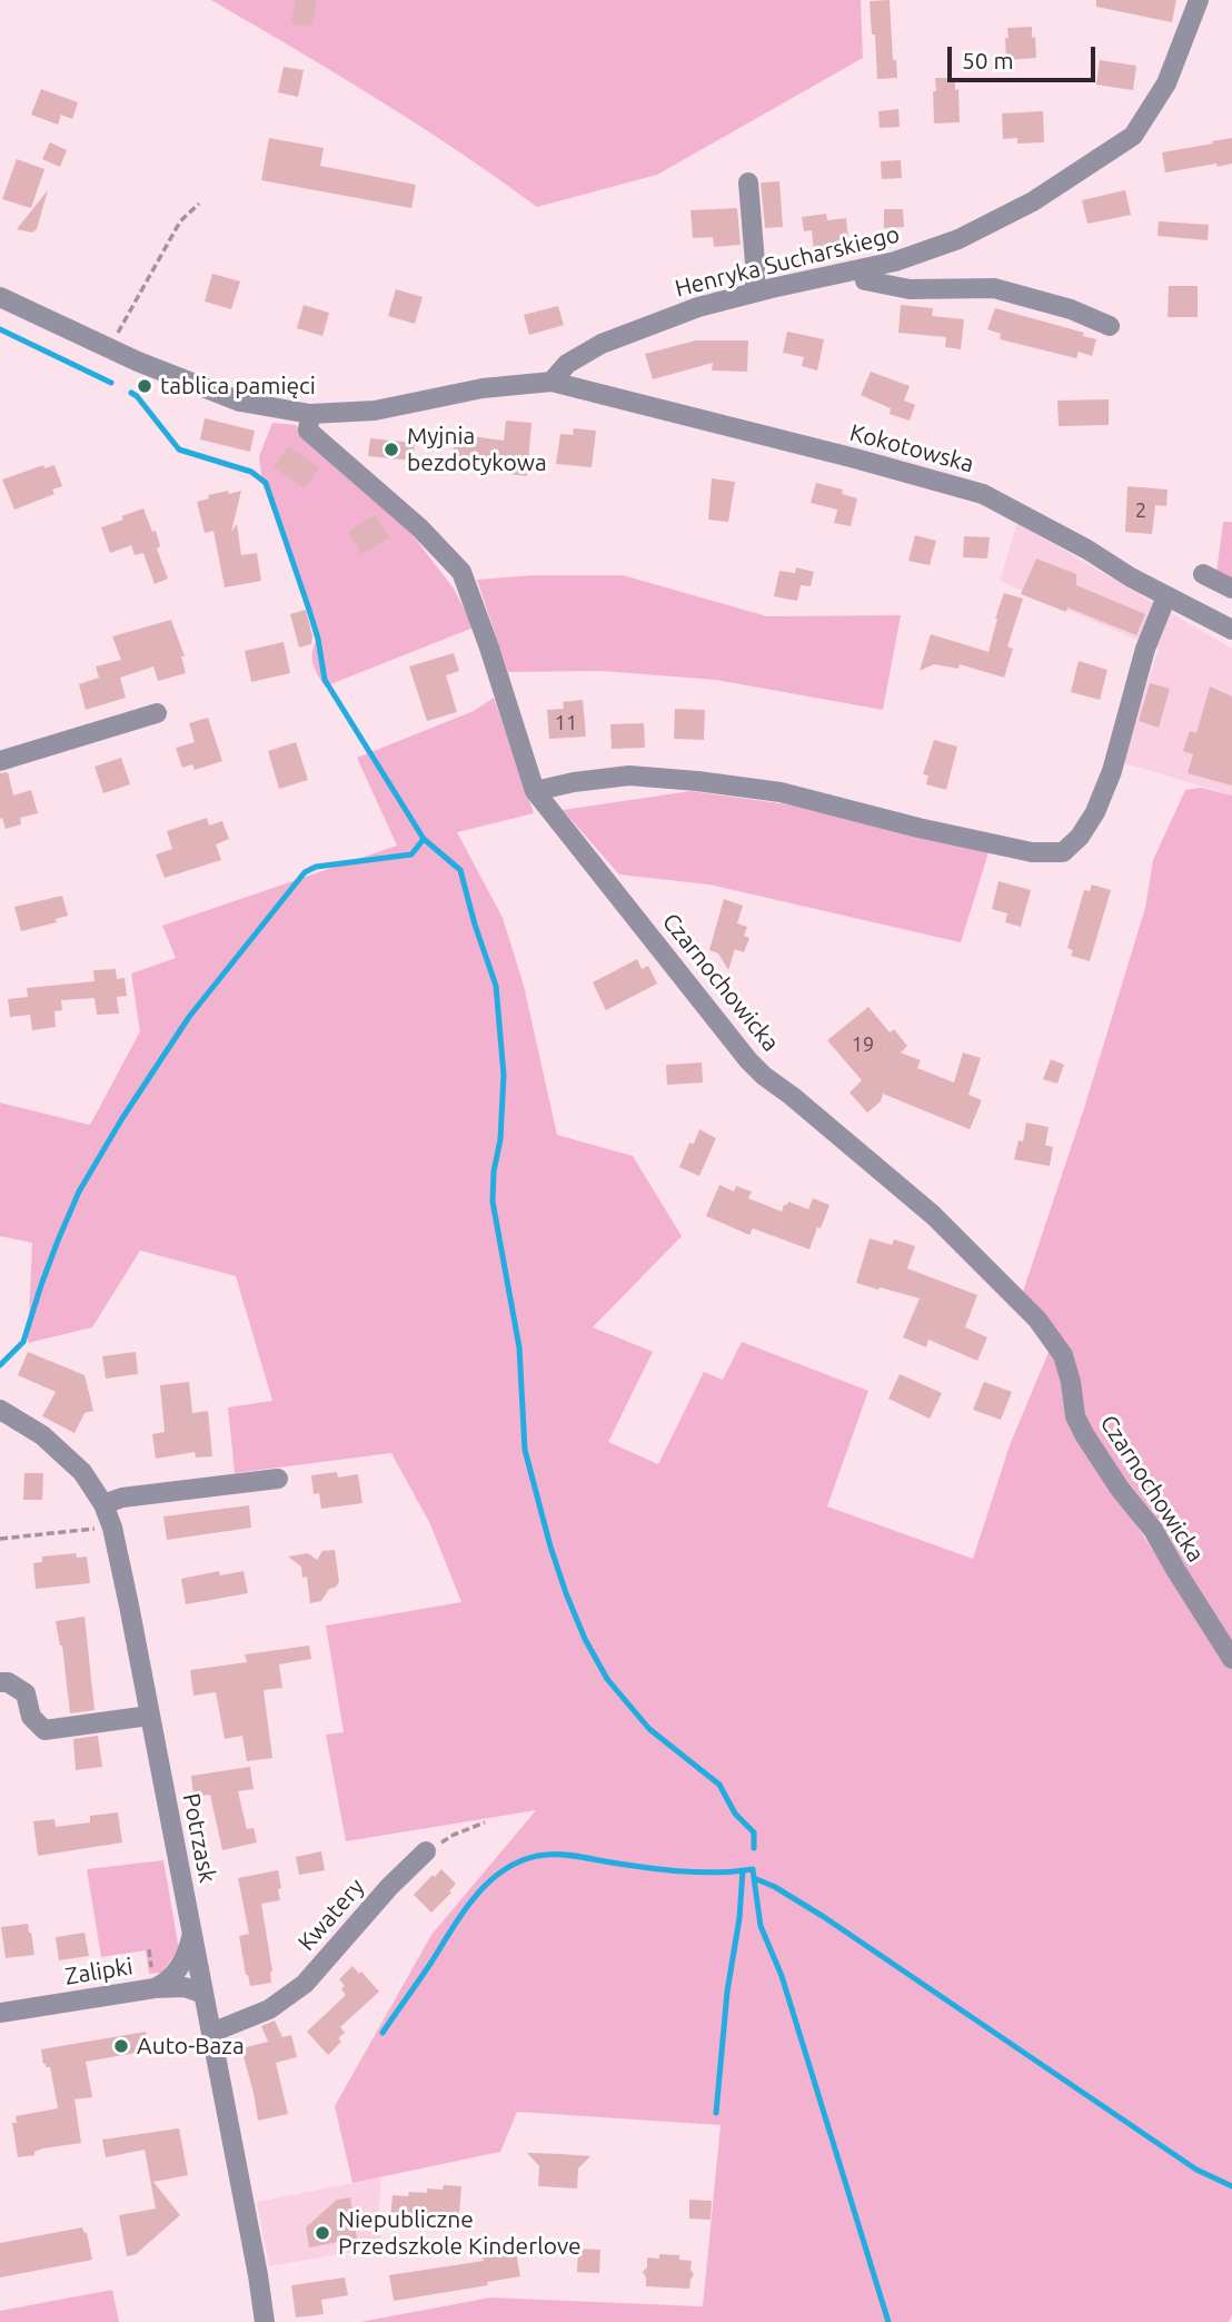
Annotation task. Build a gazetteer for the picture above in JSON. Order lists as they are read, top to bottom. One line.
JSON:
{"streets":{"street":["Henryka Sucharskiego","Kokotowska","Czarnochowicka","Potrzask","Kwatery","Zalipki"]},"crossings":[["Henryka Sucharskiego","Kokotowska"],["Potrzask","Kwatery"],["Potrzask","Zalipki"]],"places":["tablica pamięci","Myjnia bezdotykowa","Auto-Baza","Niepubliczne Przedszkole Kinderlove"],"house_numbers":["2","11","19"],"scale_bar":"50 m"}
